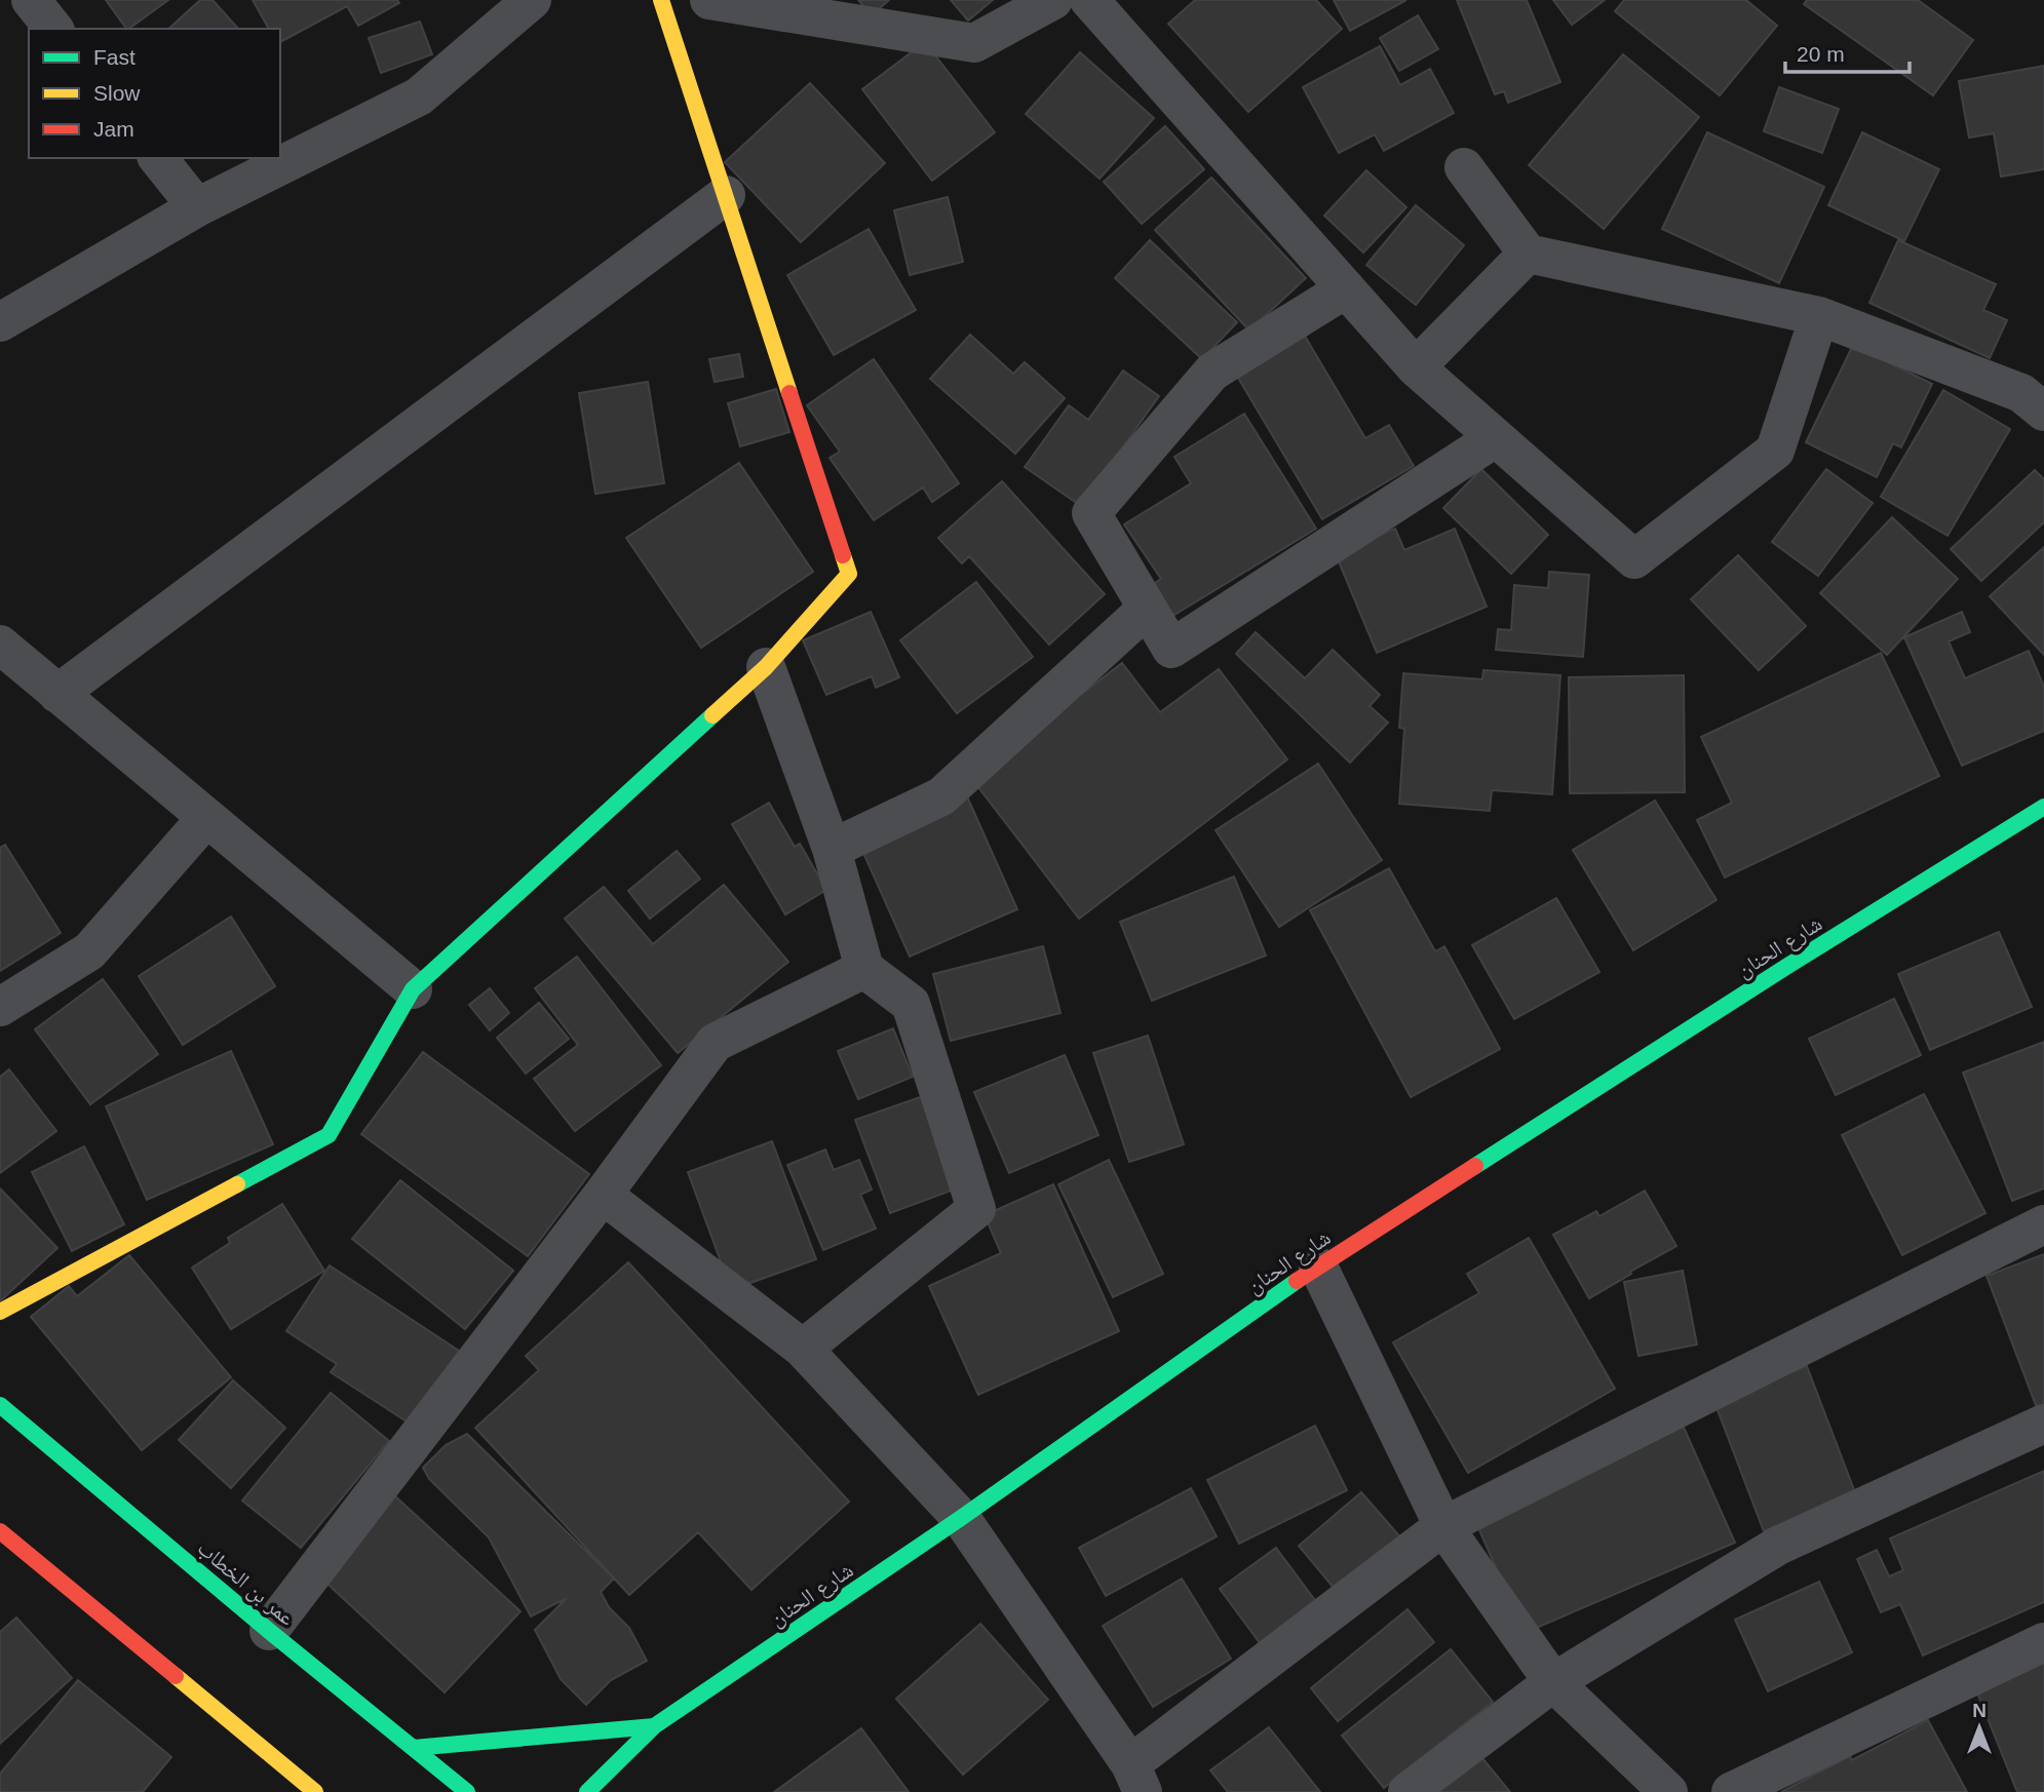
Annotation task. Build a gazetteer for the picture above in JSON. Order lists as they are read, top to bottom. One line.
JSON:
{"streets":{"street":["شارع الحنان","عمر بن الخطاب"]},"legend":["Fast","Slow","Jam"],"scale_bar":"20 m","north":"top"}
